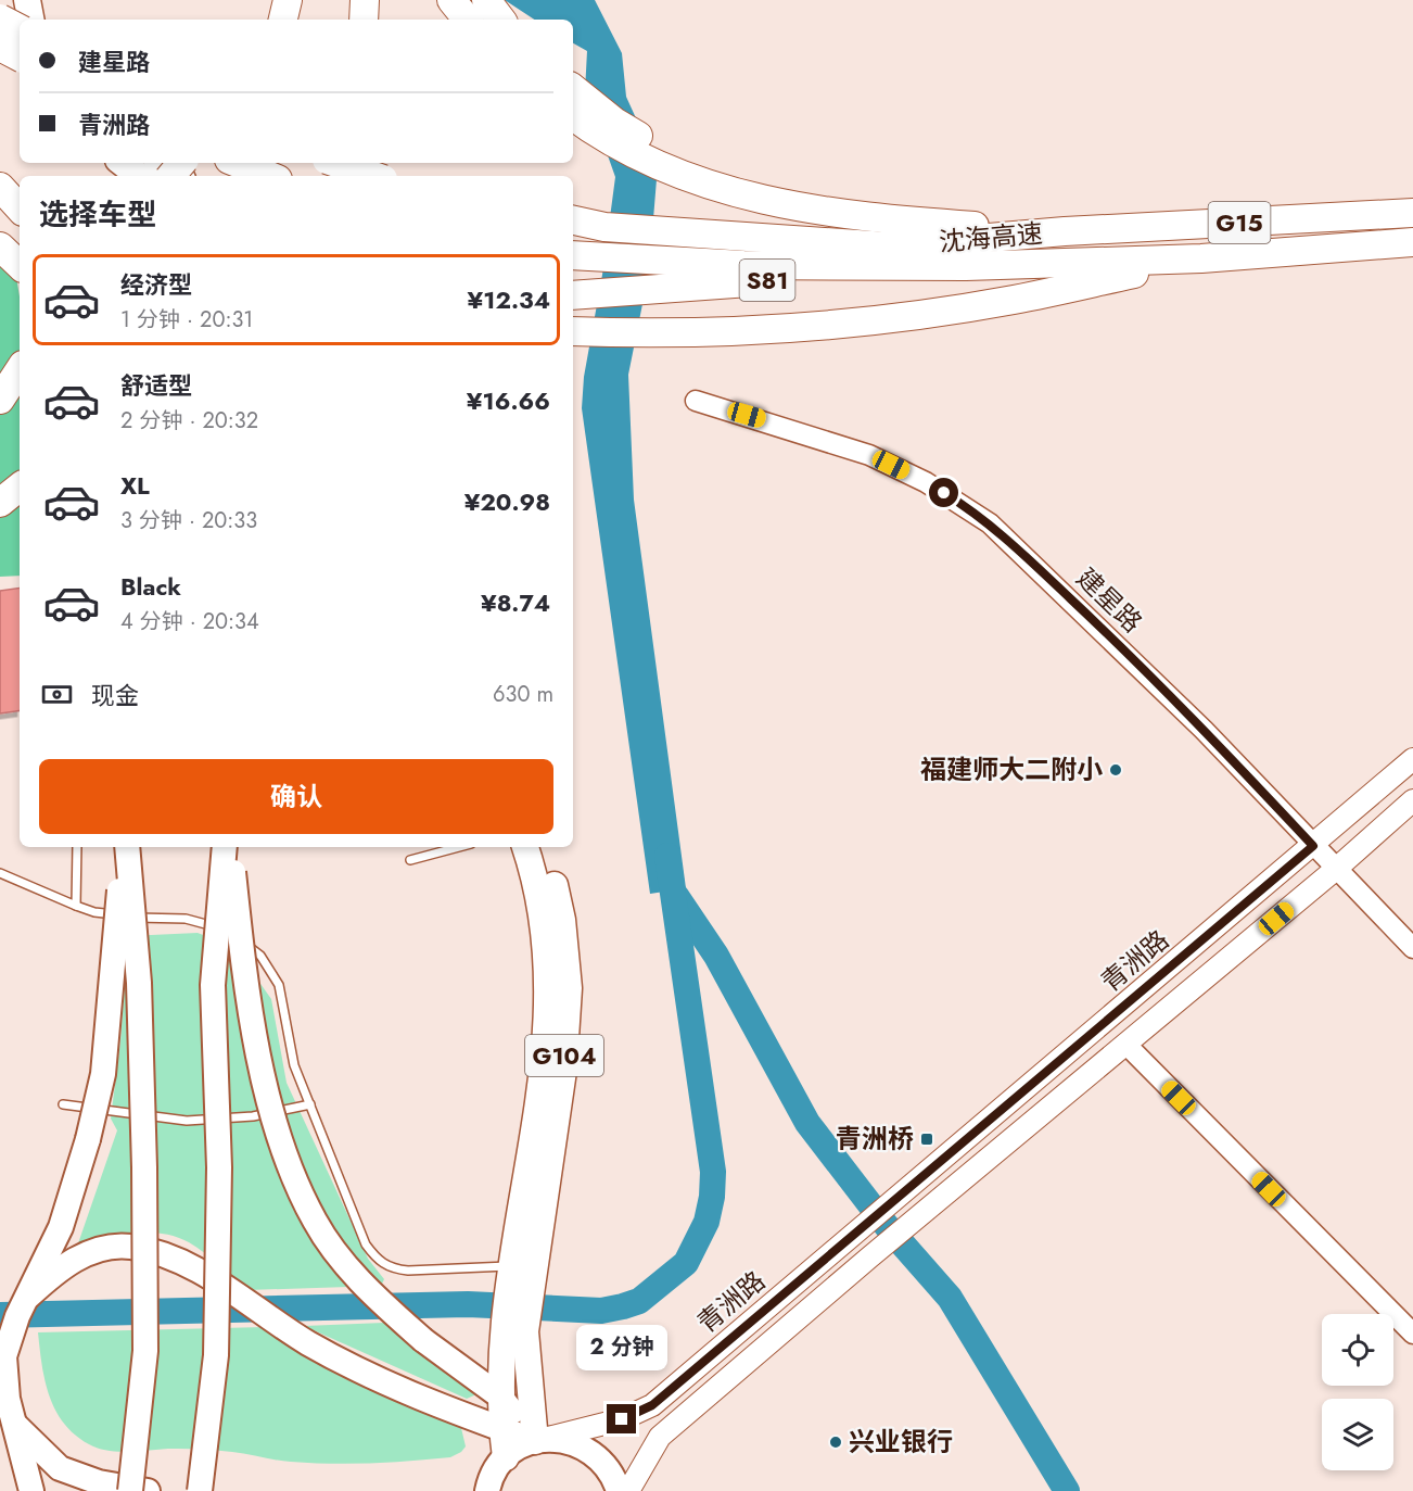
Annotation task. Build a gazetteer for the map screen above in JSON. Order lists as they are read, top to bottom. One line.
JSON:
{"streets":{"highway":["G15","沈海高速","S81","G104"],"main road":["青洲路"],"street":["建星路"]},"crossings":[["沈海高速","S81"],["建星路","青洲路"],["青洲路","G104"]],"places":{"other":["福建师大二附小","兴业银行"],"transit":["青洲桥"]},"page":{"banner":["建星路","青洲路"],"heading":"选择车型","list":[{"name":"经济型","note":"1 分钟 · 20:31","value":"¥12.34"},{"name":"舒适型","note":"2 分钟 · 20:32","value":"¥16.66"},{"name":"XL","note":"3 分钟 · 20:33","value":"¥20.98"},{"name":"Black","note":"4 分钟 · 20:34","value":"¥8.74"}],"pay":["现金","630 m"],"buttons":"确认","bubble":"2 分钟"}}
